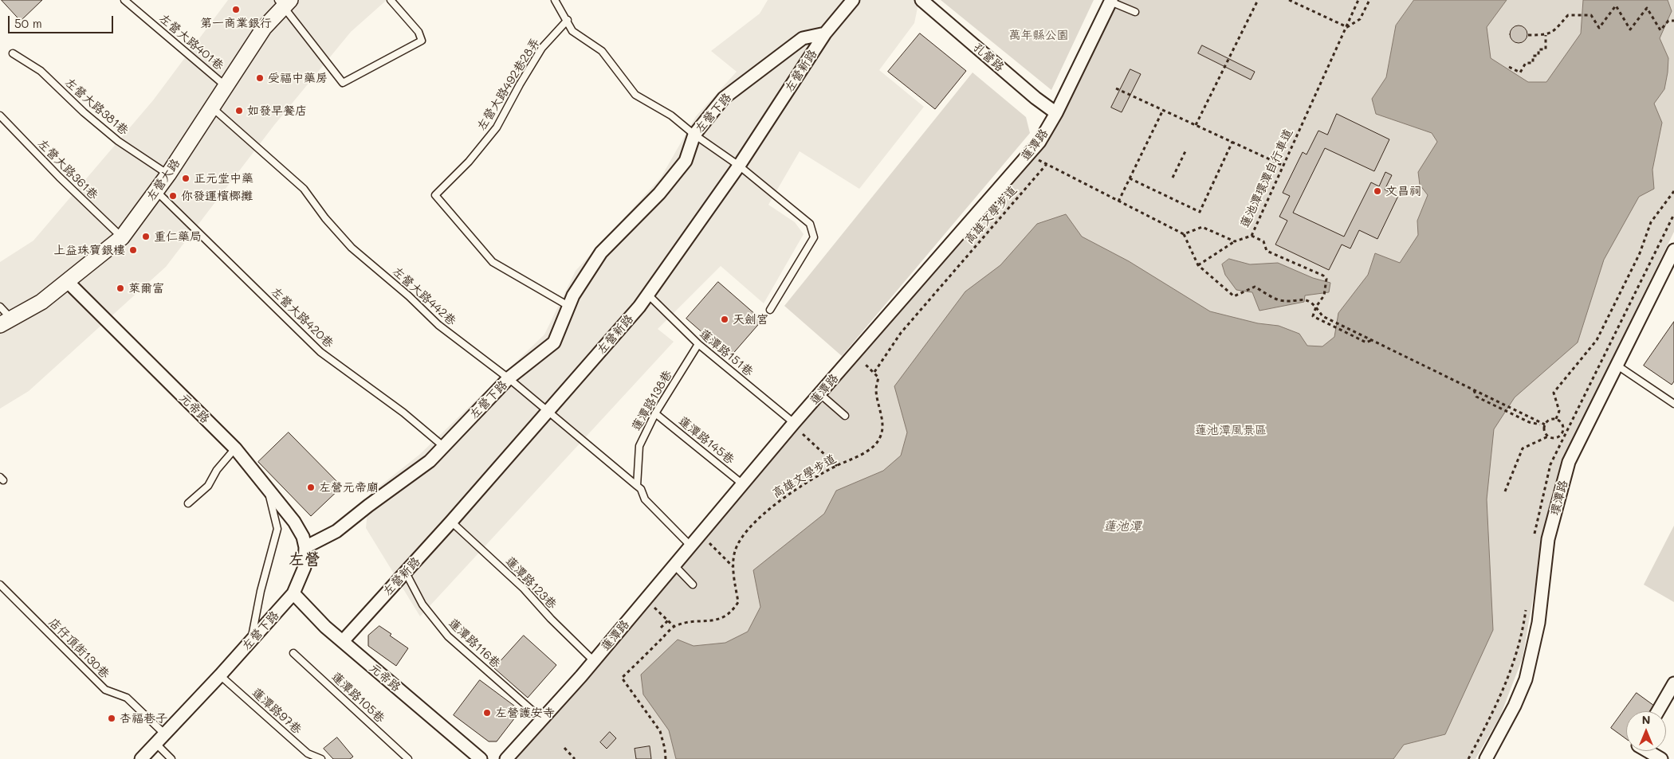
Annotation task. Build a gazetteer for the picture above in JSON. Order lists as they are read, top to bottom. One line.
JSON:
{"streets":{"street":["孔營路","左營新路","左營下路","蓮潭路","左營大路","元帝路","環潭路"],"lane":["左營大路401巷","左營大路492巷28弄","左營大路381巷","左營大路361巷","左營大路442巷","左營大路420巷","蓮潭路151巷","蓮潭路138巷","蓮潭路145巷","蓮潭路123巷","蓮潭路116巷","店仔頂街130巷","蓮潭路105巷","蓮潭路97巷"],"path":["蓮池潭環潭自行車道","高雄文學步道"]},"crossings":[["左營大路401巷","左營大路"],["孔營路","蓮潭路"],["左營新路","左營下路"],["左營新路","左營大路442巷"],["左營新路","蓮潭路151巷"],["左營新路","元帝路"],["左營新路","蓮潭路123巷"],["左營新路","蓮潭路116巷"],["左營大路492巷28弄","左營下路"],["左營大路381巷","左營大路"],["左營下路","左營大路442巷"],["左營下路","左營大路420巷"],["左營下路","元帝路"],["左營下路","店仔頂街130巷"],["左營下路","蓮潭路97巷"],["蓮潭路","蓮潭路151巷"],["蓮潭路","蓮潭路145巷"],["蓮潭路","蓮潭路123巷"],["蓮潭路","蓮潭路116巷"],["左營大路361巷","左營大路"],["左營大路","左營大路442巷"],["左營大路","左營大路420巷"],["左營大路","元帝路"],["左營大路442巷","蓮潭路138巷"],["蓮潭路151巷","蓮潭路138巷"],["蓮潭路138巷","蓮潭路145巷"]],"districts":["左營"],"water":["蓮池潭"],"parks":["萬年縣公園","蓮池潭風景區"],"places":["第一商業銀行","受福中藥房","如發早餐店","正元堂中藥","文昌祠","你發運檳榔攤","重仁藥局","上益珠寶銀樓","萊爾富","天劍宮","左營元帝廟","左營護安寺","杏福巷子"],"scale_bar":"50 m","north":"top"}
